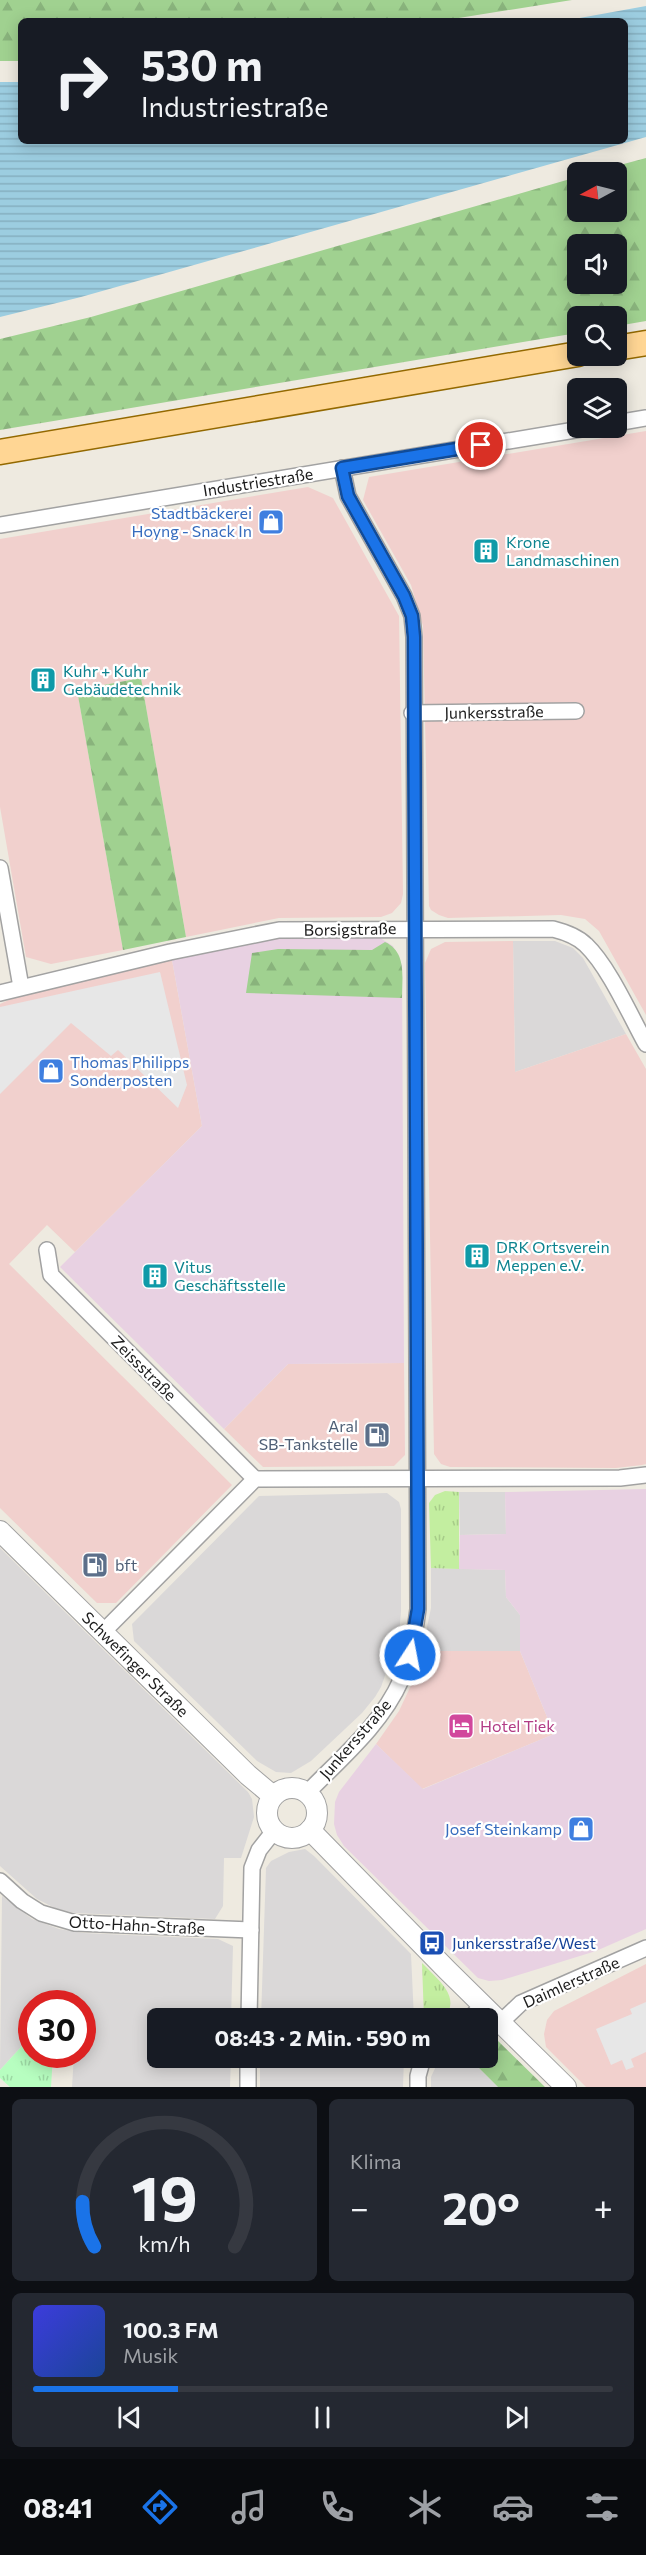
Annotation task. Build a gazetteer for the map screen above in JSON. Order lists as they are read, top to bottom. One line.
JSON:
{"streets":{"street":["Industriestraße","Junkersstraße","Borsigstraße","Zeissstraße","Schwefinger Straße","Otto-Hahn-Straße","Daimlerstraße"]},"crossings":[["Industriestraße","Junkersstraße"],["Junkersstraße","Borsigstraße"],["Junkersstraße","Schwefinger Straße"]],"places":{"shop":["Stadtbäckerei Hoyng - Snack In","Thomas Philipps Sonderposten","Josef Steinkamp"],"building":["Krone Landmaschinen","Kuhr + Kuhr Gebäudetechnik","DRK Ortsverein Meppen e.V.","Vitus Geschäftsstelle"],"fuel station":["Aral SB-Tankstelle","bft"],"hotel":["Hotel Tiek"],"bus stop":["Junkersstraße/West"]},"north":"left","page":{"turn":["530 m","Industriestraße"],"limit":"30","trip":"08:43 · 2 Min. · 590 m","tile":"Klima","heat":["−","20°","+"],"song":["100.3 FM","Musik"],"tabs":"08:41","gauge":["19","km/h"]}}
